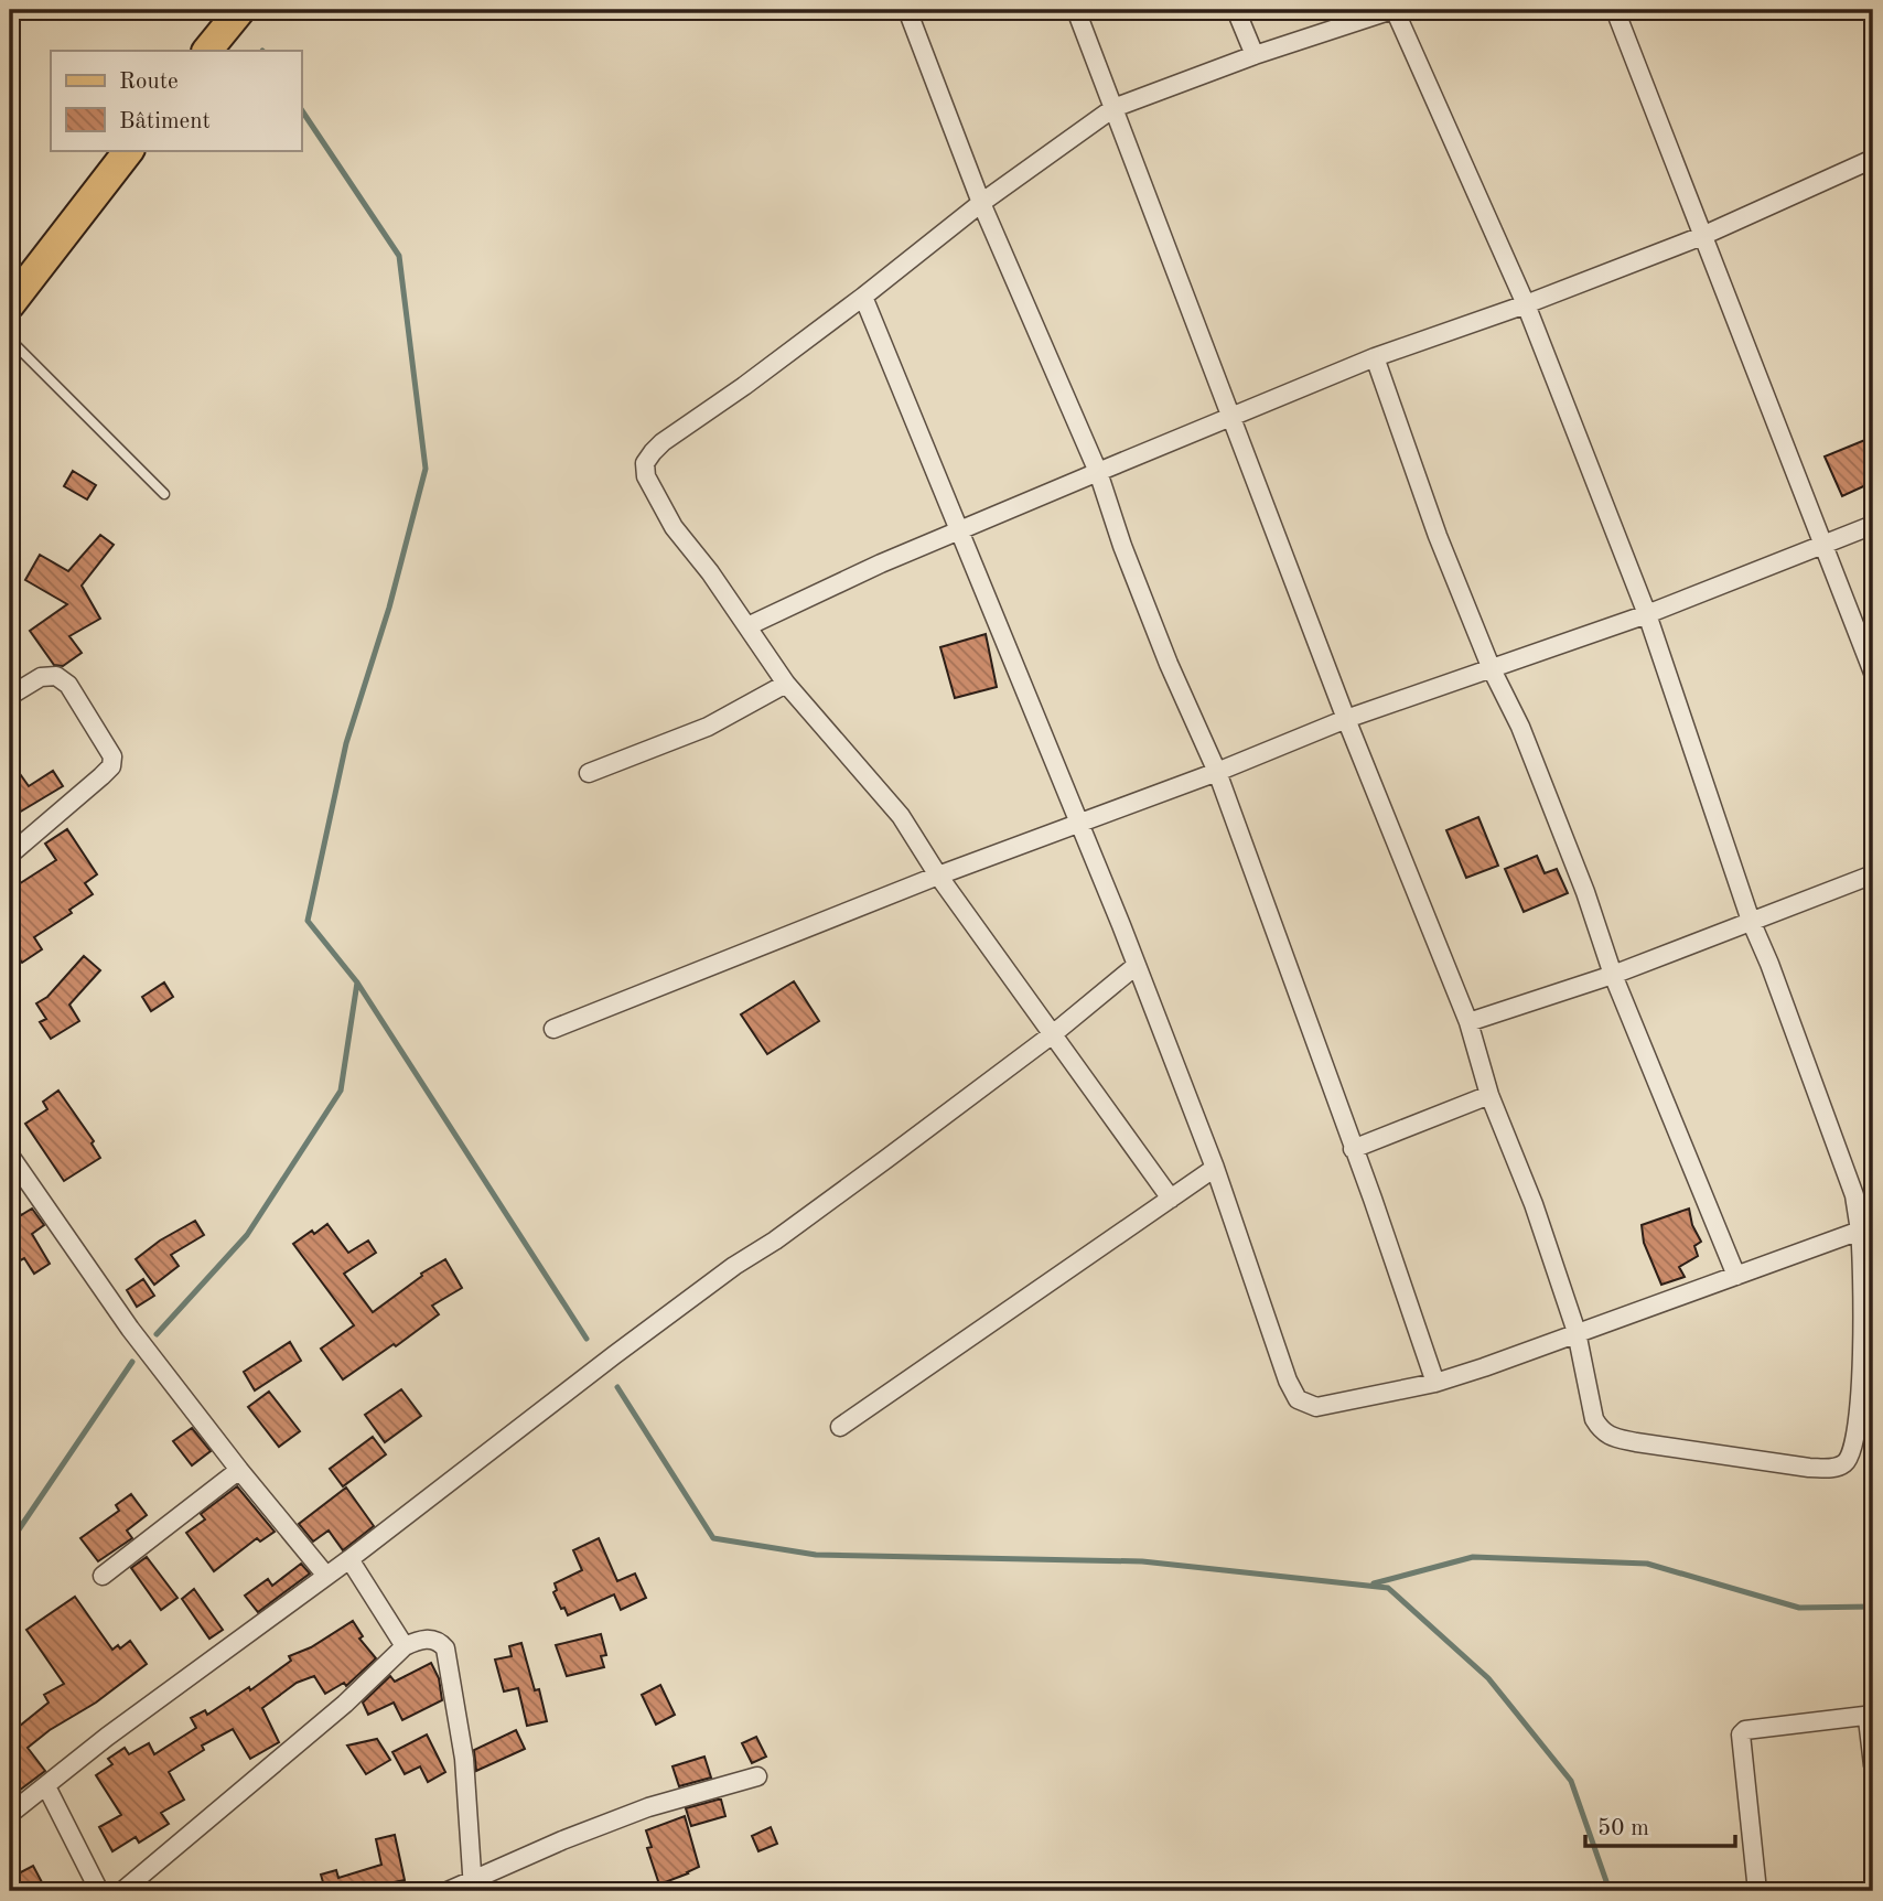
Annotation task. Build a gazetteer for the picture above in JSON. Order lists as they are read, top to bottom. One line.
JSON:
{"legend":["Route","Bâtiment"],"scale_bar":"50 m"}
